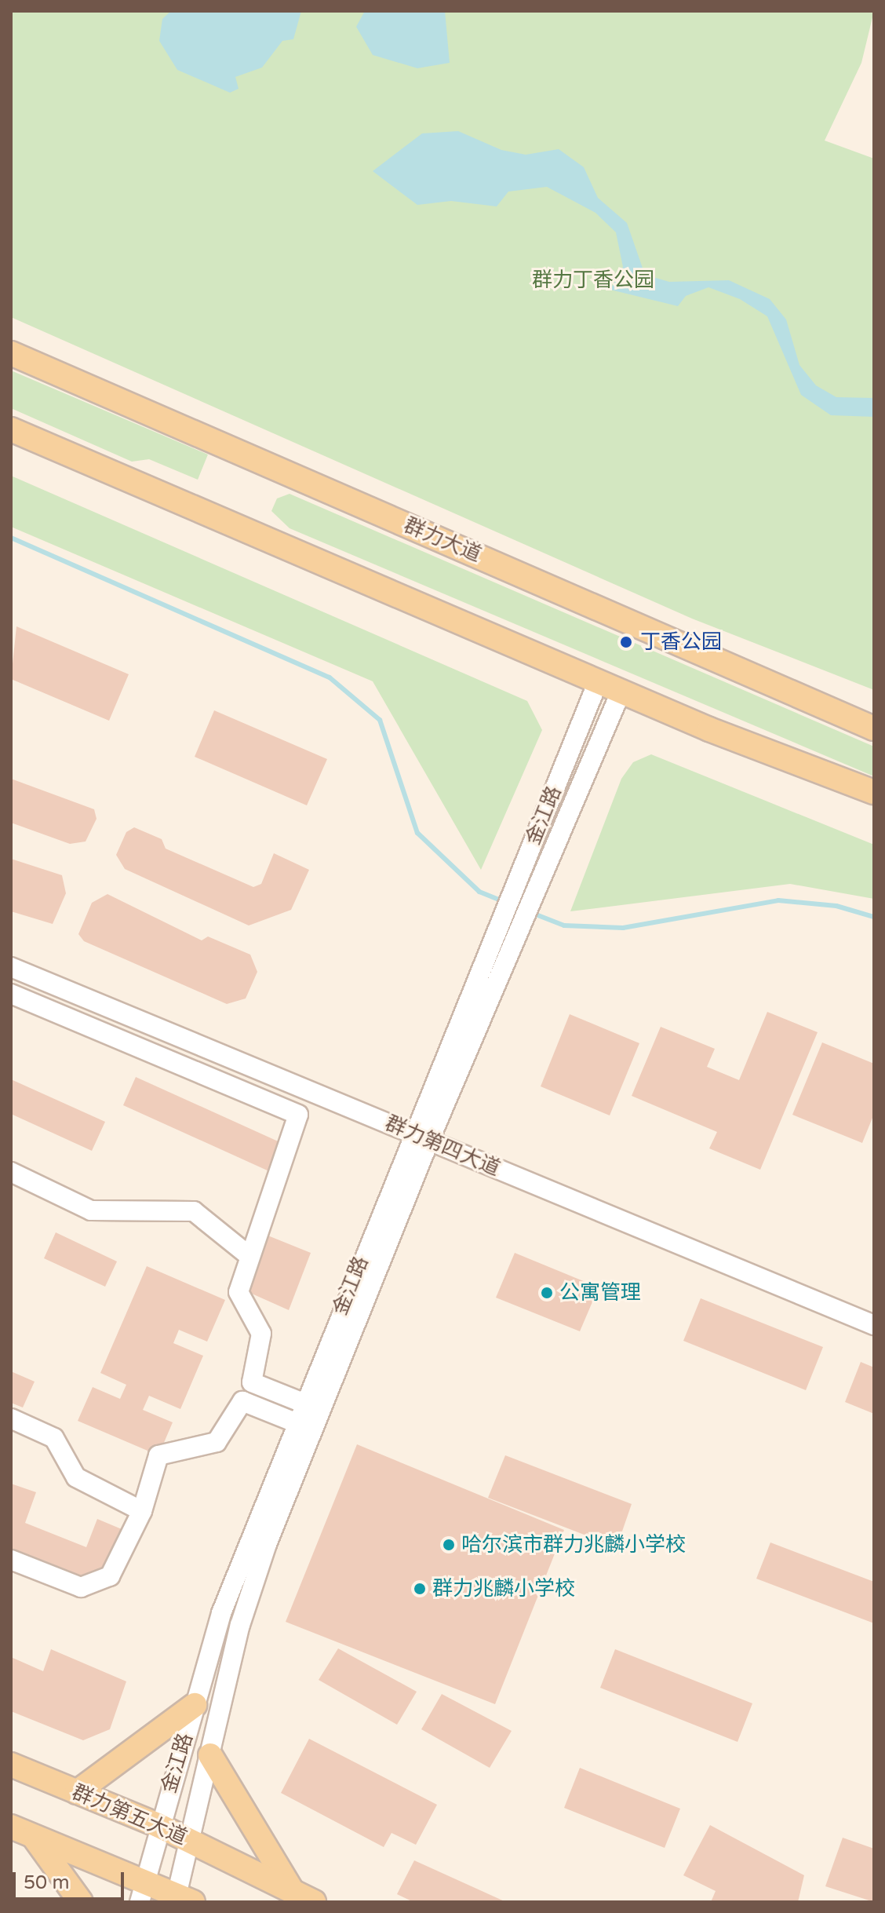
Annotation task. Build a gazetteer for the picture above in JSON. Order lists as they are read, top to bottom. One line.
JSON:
{"streets":{"main road":["群力大道","群力第五大道"],"street":["金江路","群力第四大道"]},"crossings":[["金江路","群力第四大道"],["金江路","群力第五大道"]],"parks":["群力丁香公园"],"places":["丁香公园","公寓管理","哈尔滨市群力兆麟小学校","群力兆麟小学校"],"scale_bar":"50 m"}
